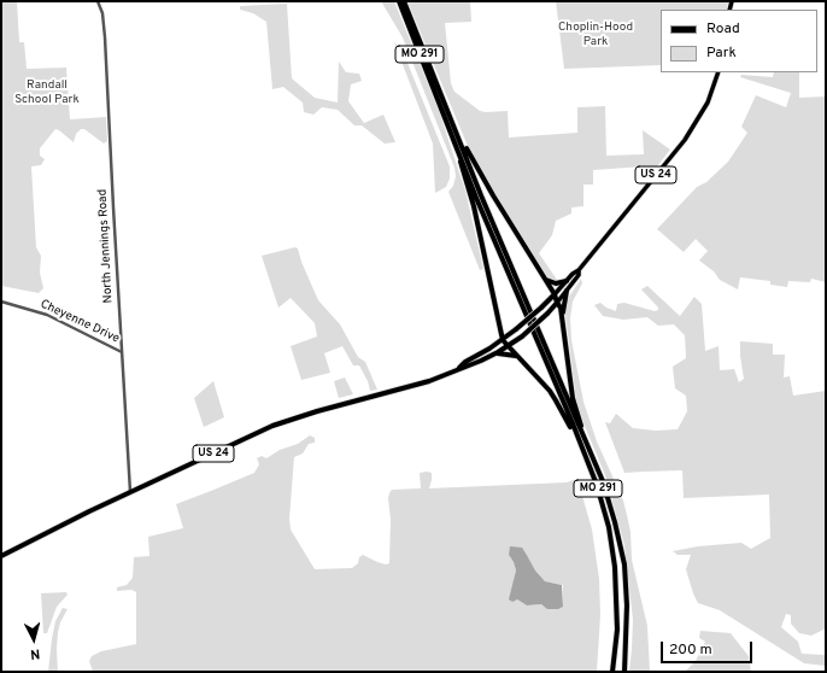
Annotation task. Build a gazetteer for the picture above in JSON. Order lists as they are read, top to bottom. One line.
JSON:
{"streets":{"highway":["MO 291","US 24"],"street":["North Jennings Road","Cheyenne Drive"]},"crossings":[["US 24","North Jennings Road"],["North Jennings Road","Cheyenne Drive"]],"parks":["Choplin-Hood Park","Randall School Park"],"legend":["Road","Park"],"scale_bar":"200 m","north":"bottom"}
